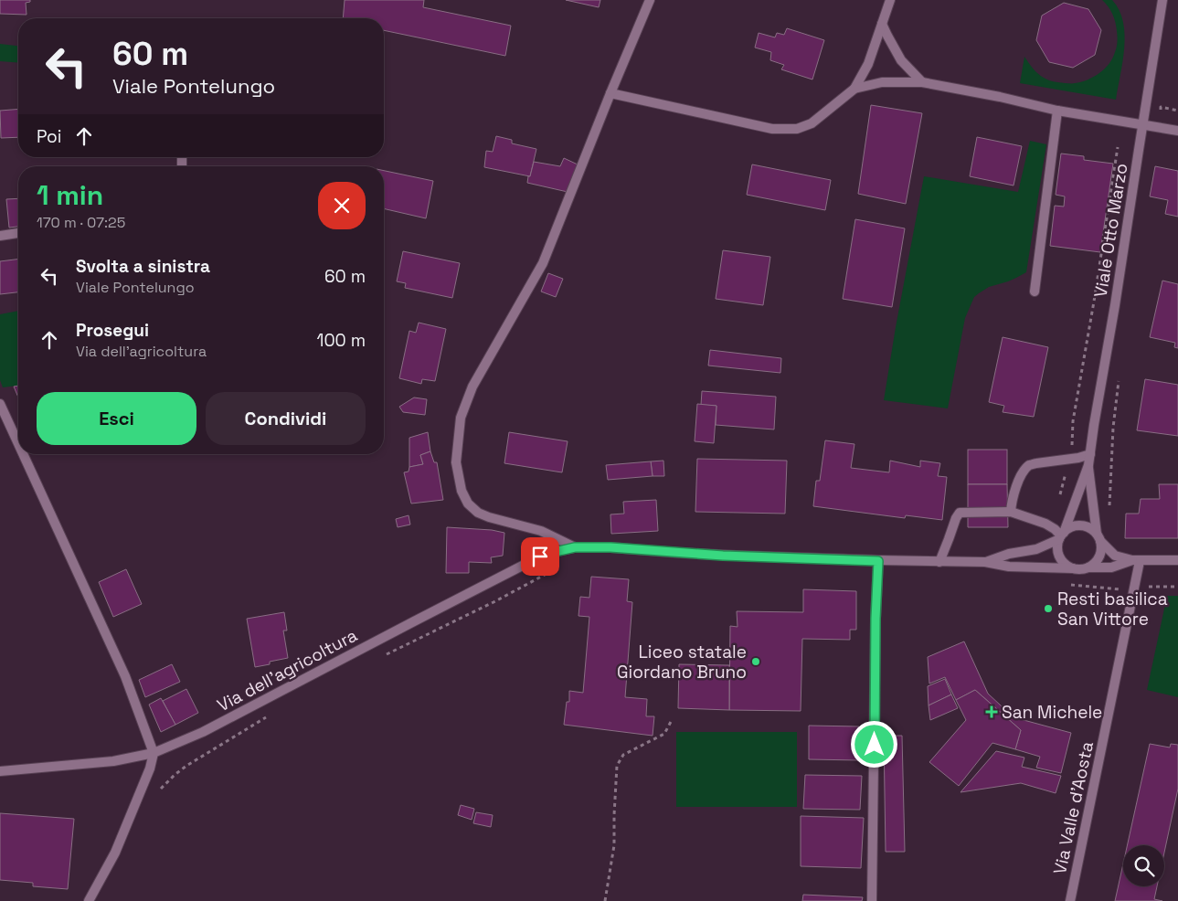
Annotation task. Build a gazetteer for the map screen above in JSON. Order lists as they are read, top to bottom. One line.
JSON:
{"streets":{"street":["Viale Otto Marzo","Via dell'agricoltura","Via Valle d'Aosta"]},"places":{"other":["Resti basilica San Vittore","Liceo statale Giordano Bruno"],"health":["San Michele"]},"page":{"turn":["60 m","Viale Pontelungo"],"then":"Poi","heading":["1 min","170 m · 07:25"],"list":[{"name":"Svolta a sinistra","note":"Viale Pontelungo","value":"60 m"},{"name":"Prosegui","note":"Via dell'agricoltura","value":"100 m"}],"buttons":["Esci","Condividi"]}}
